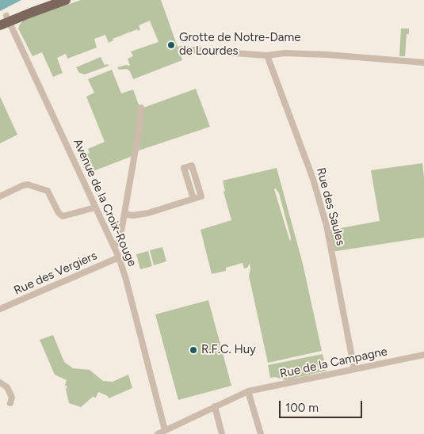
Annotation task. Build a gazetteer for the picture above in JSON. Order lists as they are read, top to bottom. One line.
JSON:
{"streets":{"street":["Avenue de la Croix-Rouge","Rue des Saules","Rue des Vergiers","Rue de la Campagne"]},"crossings":[["Avenue de la Croix-Rouge","Rue des Vergiers"],["Avenue de la Croix-Rouge","Rue de la Campagne"],["Rue des Saules","Rue de la Campagne"]],"places":["Grotte de Notre-Dame de Lourdes","R.F.C. Huy"],"scale_bar":"100 m"}
